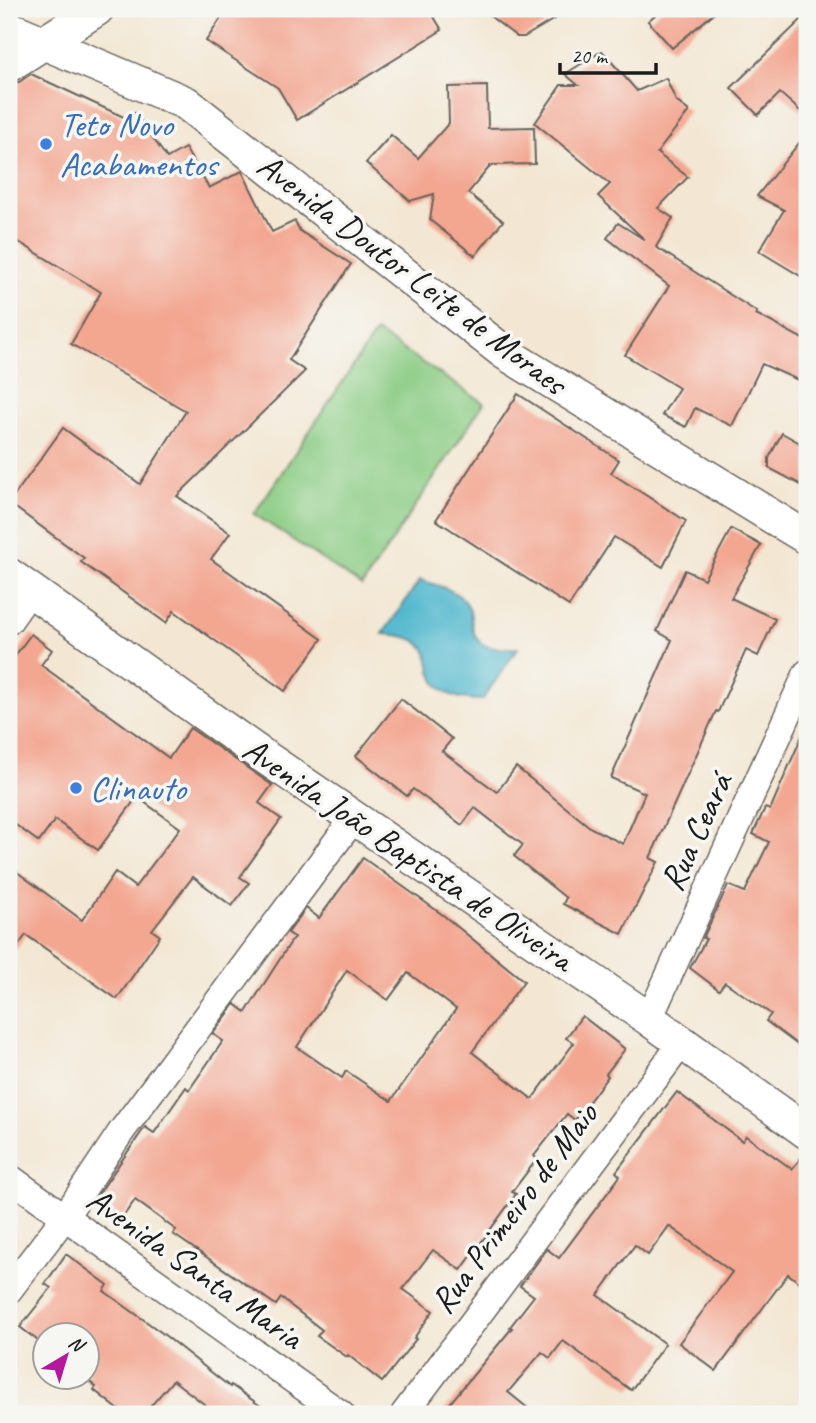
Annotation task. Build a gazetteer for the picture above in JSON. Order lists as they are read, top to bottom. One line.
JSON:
{"streets":{"street":["Avenida Doutor Leite de Moraes","Rua Ceará","Avenida João Baptista de Oliveira","Rua Primeiro de Maio","Avenida Santa Maria"]},"crossings":[["Rua Ceará","Avenida João Baptista de Oliveira"],["Avenida João Baptista de Oliveira","Rua Primeiro de Maio"]],"places":["Teto Novo Acabamentos","Clinauto"],"scale_bar":"20 m","north":"top right"}
